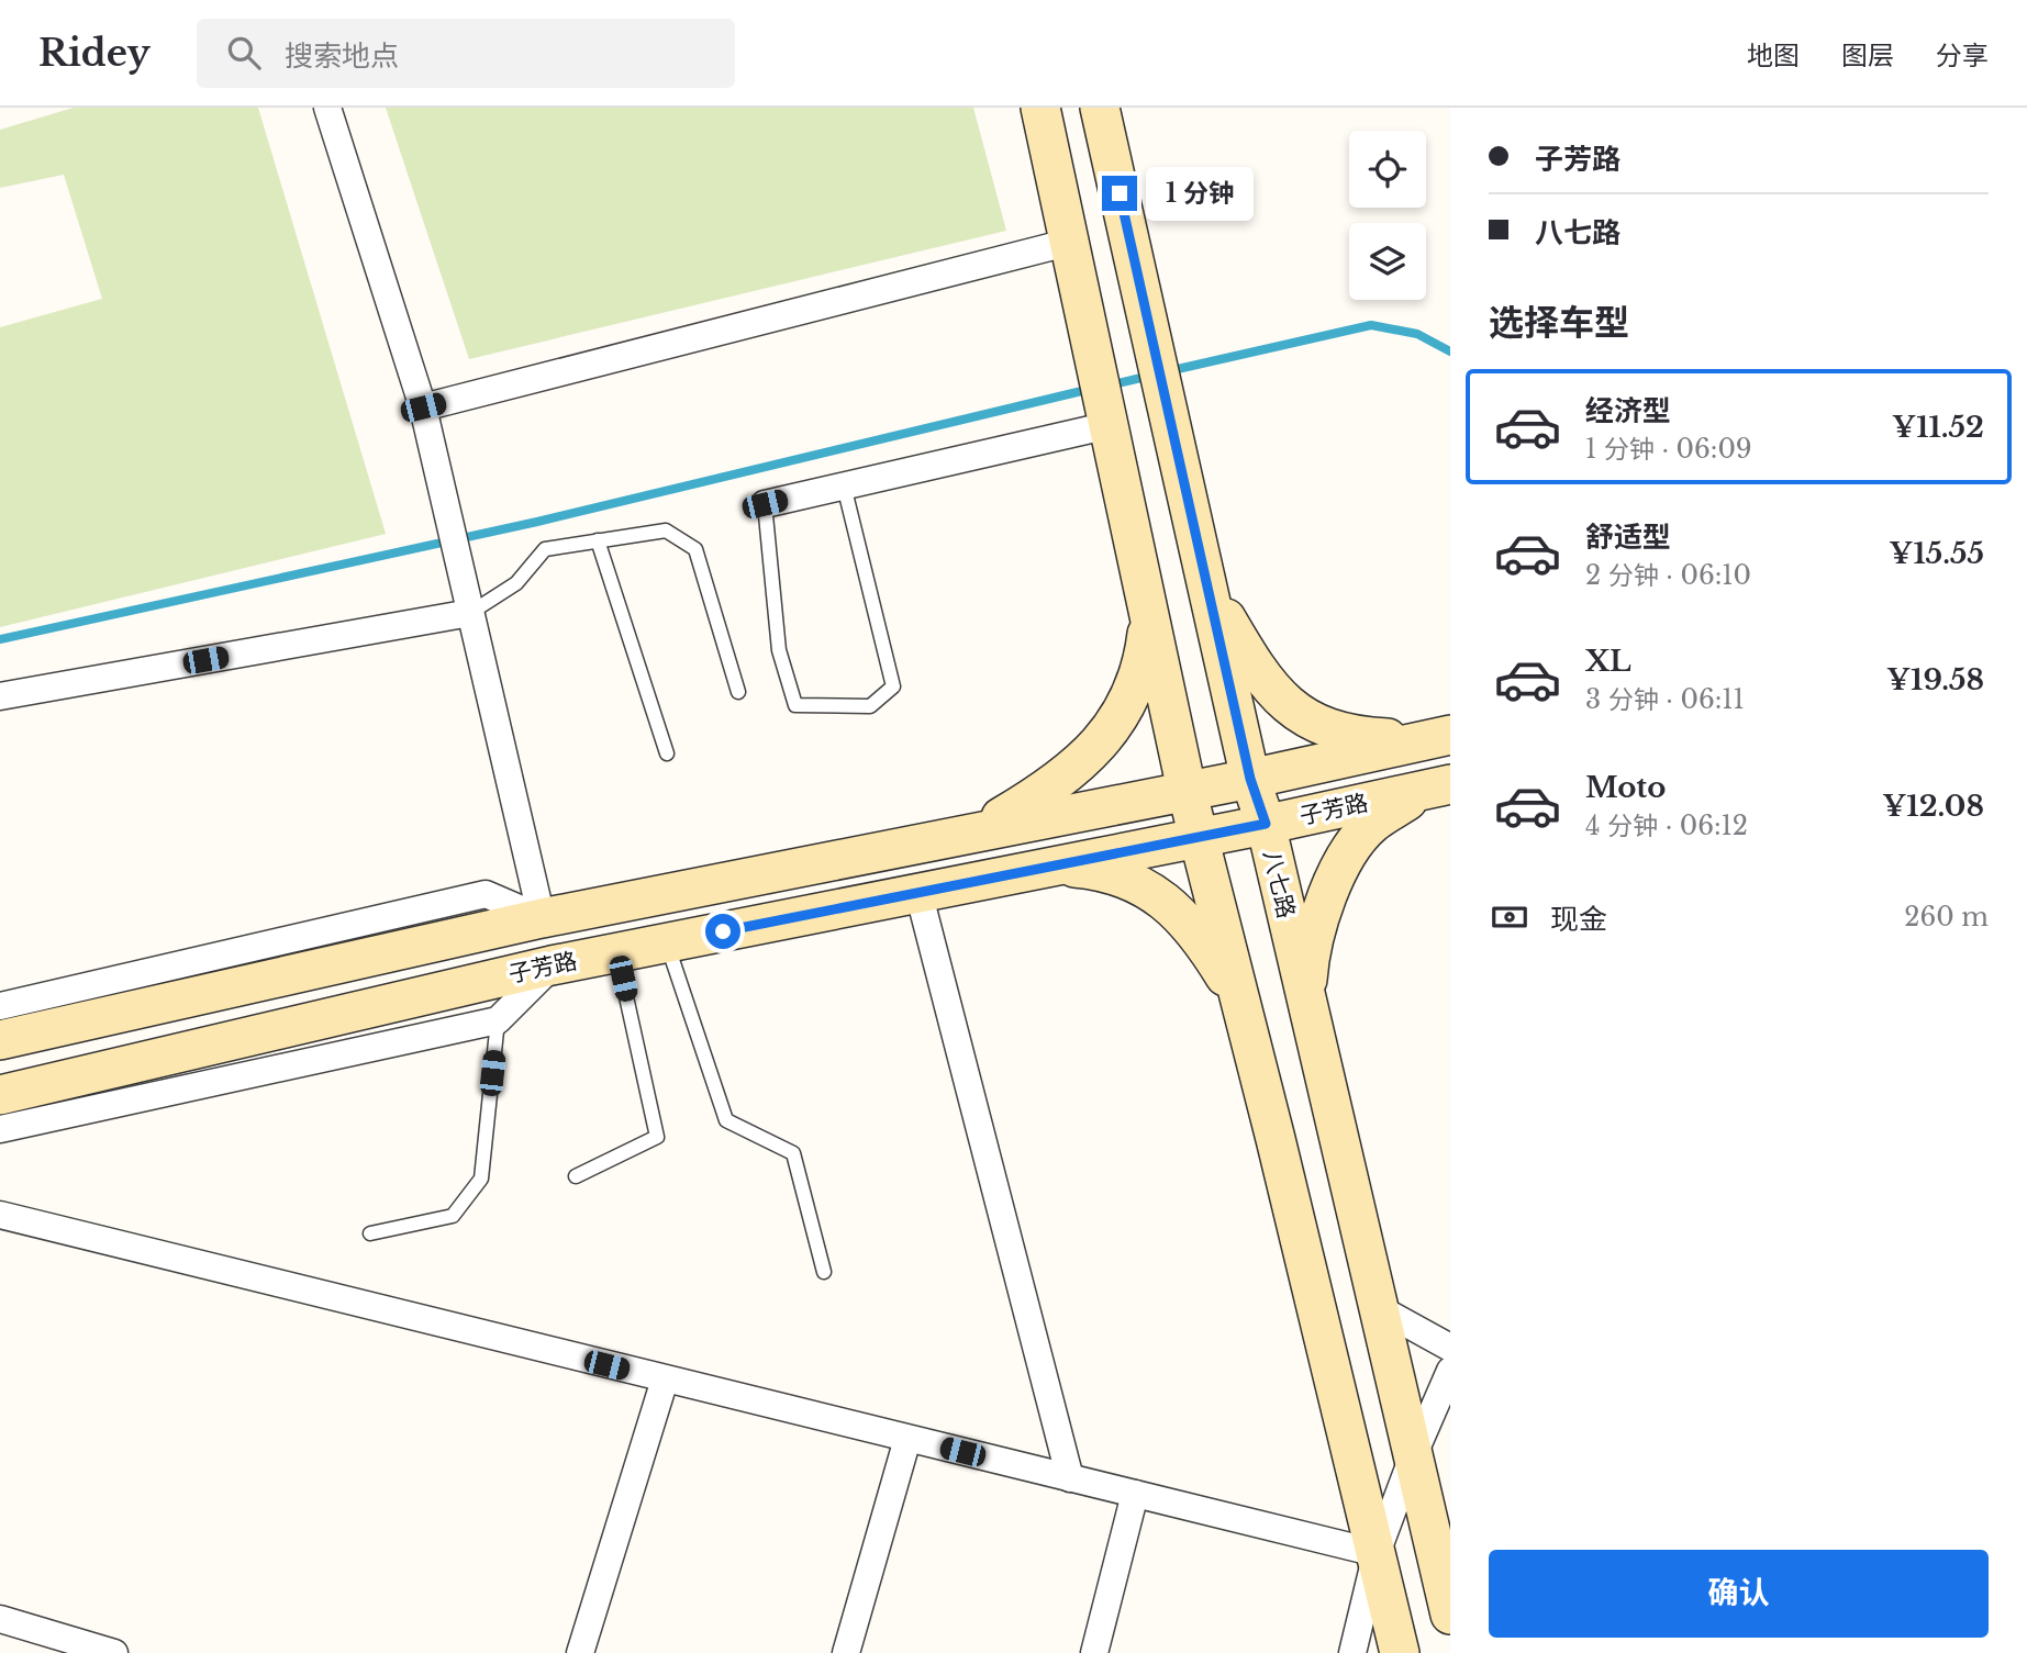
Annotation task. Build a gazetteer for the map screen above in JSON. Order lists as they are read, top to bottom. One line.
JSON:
{"streets":{"main road":["子芳路","八七路"]},"crossings":[["子芳路","八七路"]],"page":{"header":"Ridey","search":"搜索地点","nav":["地图","图层","分享"],"banner":["子芳路","八七路"],"bubble":"1 分钟","heading":"选择车型","list":[{"name":"经济型","note":"1 分钟 · 06:09","value":"¥11.52"},{"name":"舒适型","note":"2 分钟 · 06:10","value":"¥15.55"},{"name":"XL","note":"3 分钟 · 06:11","value":"¥19.58"},{"name":"Moto","note":"4 分钟 · 06:12","value":"¥12.08"}],"pay":["现金","260 m"],"buttons":"确认"}}
